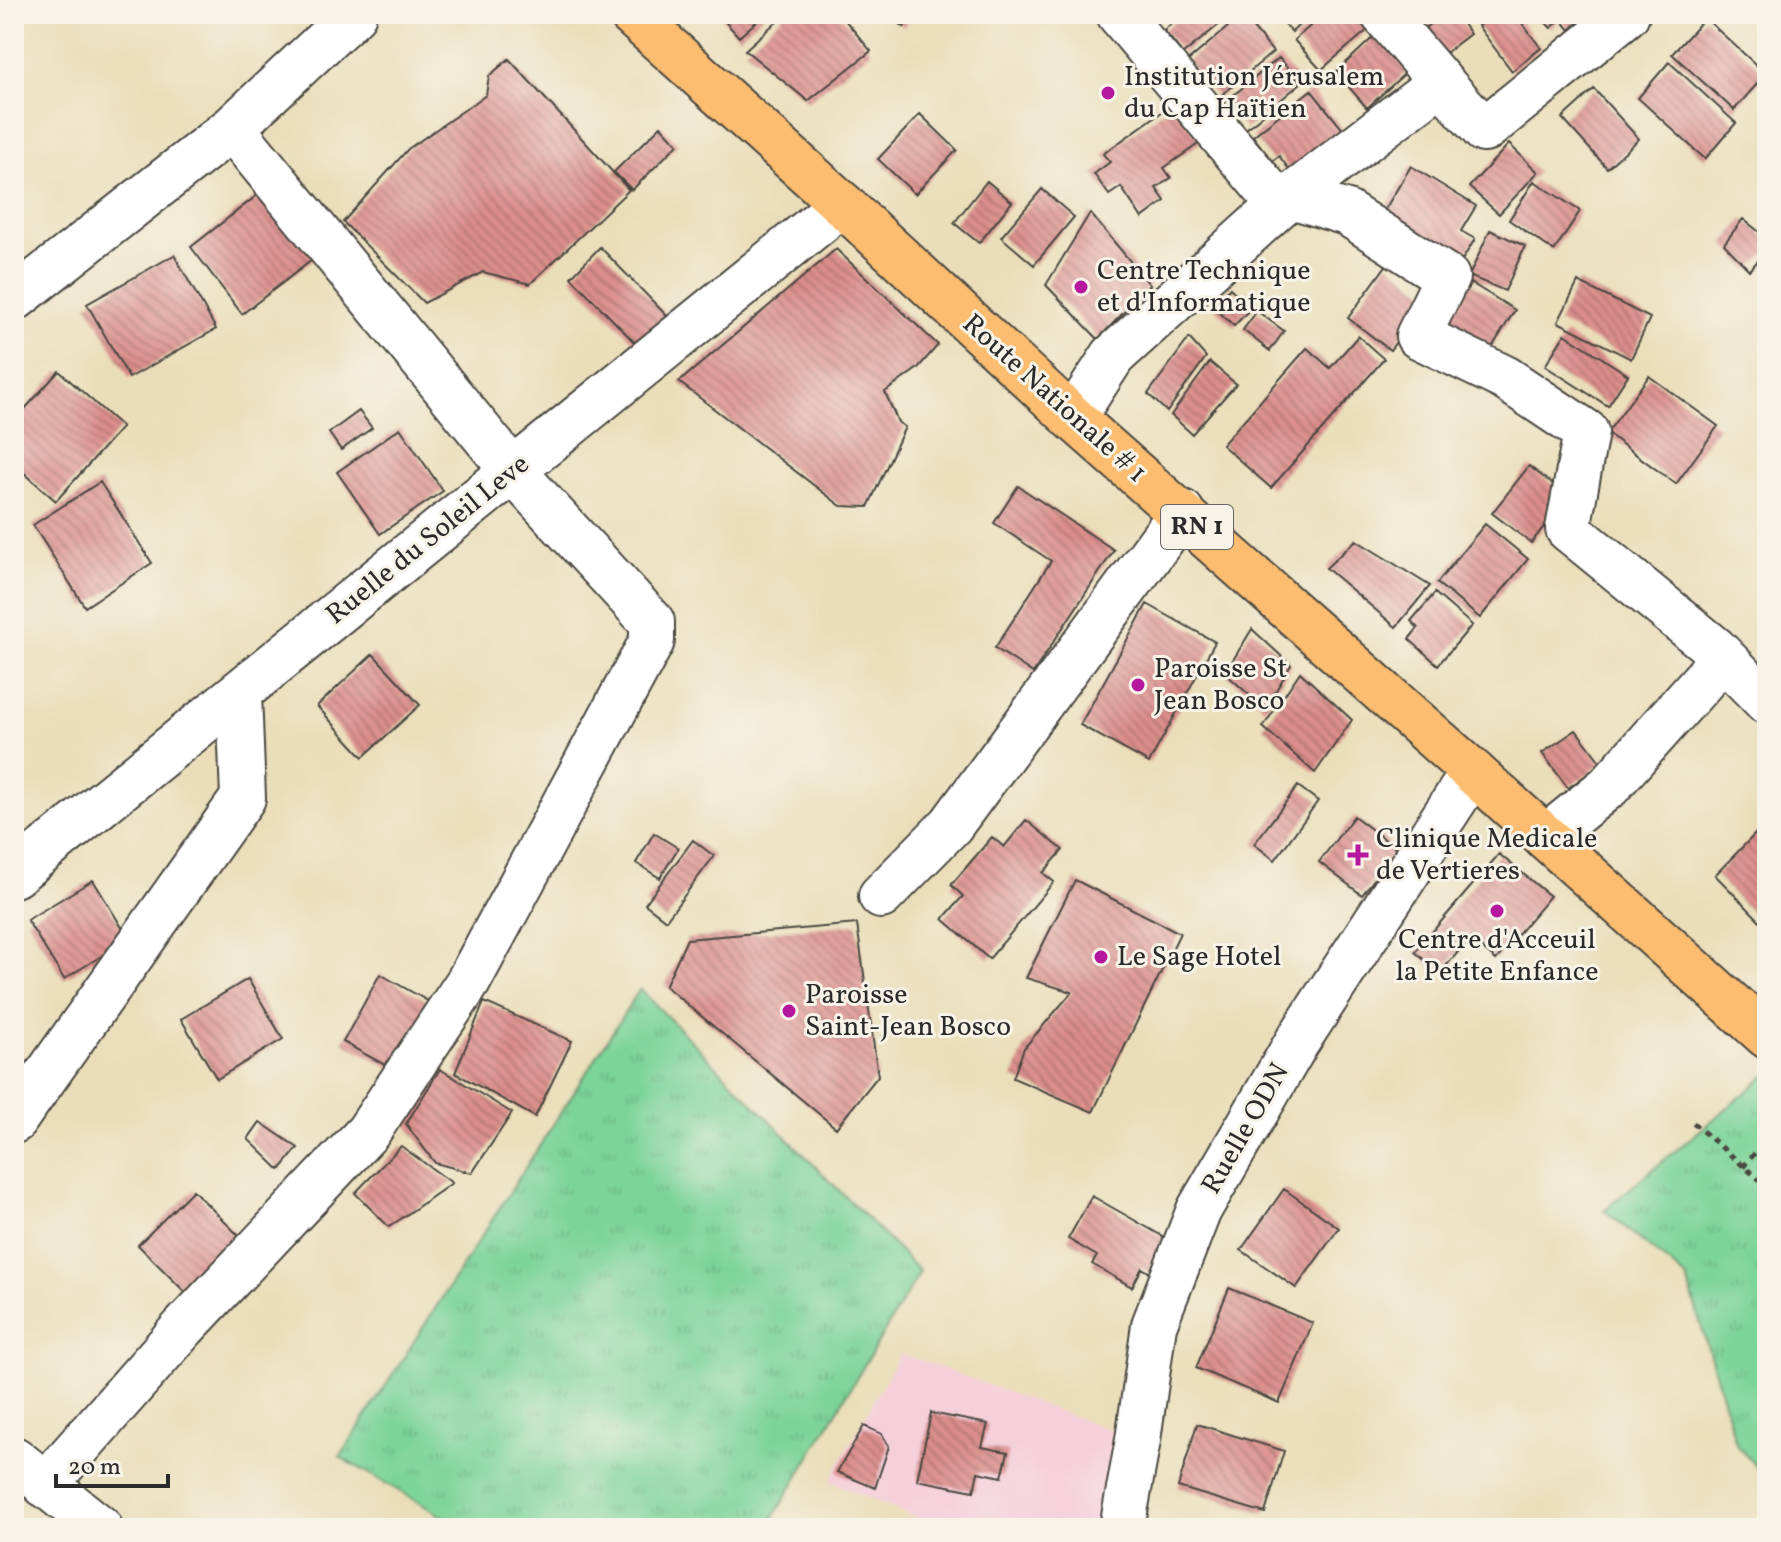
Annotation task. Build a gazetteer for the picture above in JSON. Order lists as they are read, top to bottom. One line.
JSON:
{"streets":{"main road":["Route Nationale # 1","RN 1"],"street":["Ruelle du Soleil Leve","Ruelle ODN"]},"crossings":[["Route Nationale # 1","Ruelle du Soleil Leve"],["Route Nationale # 1","Ruelle ODN"]],"places":{"other":["Institution Jérusalem du Cap Haïtien","Centre Technique et d'Informatique","Paroisse St Jean Bosco","Centre d'Acceuil la Petite Enfance","Le Sage Hotel","Paroisse Saint-Jean Bosco"],"health":["Clinique Medicale de Vertieres"]},"scale_bar":"20 m"}
